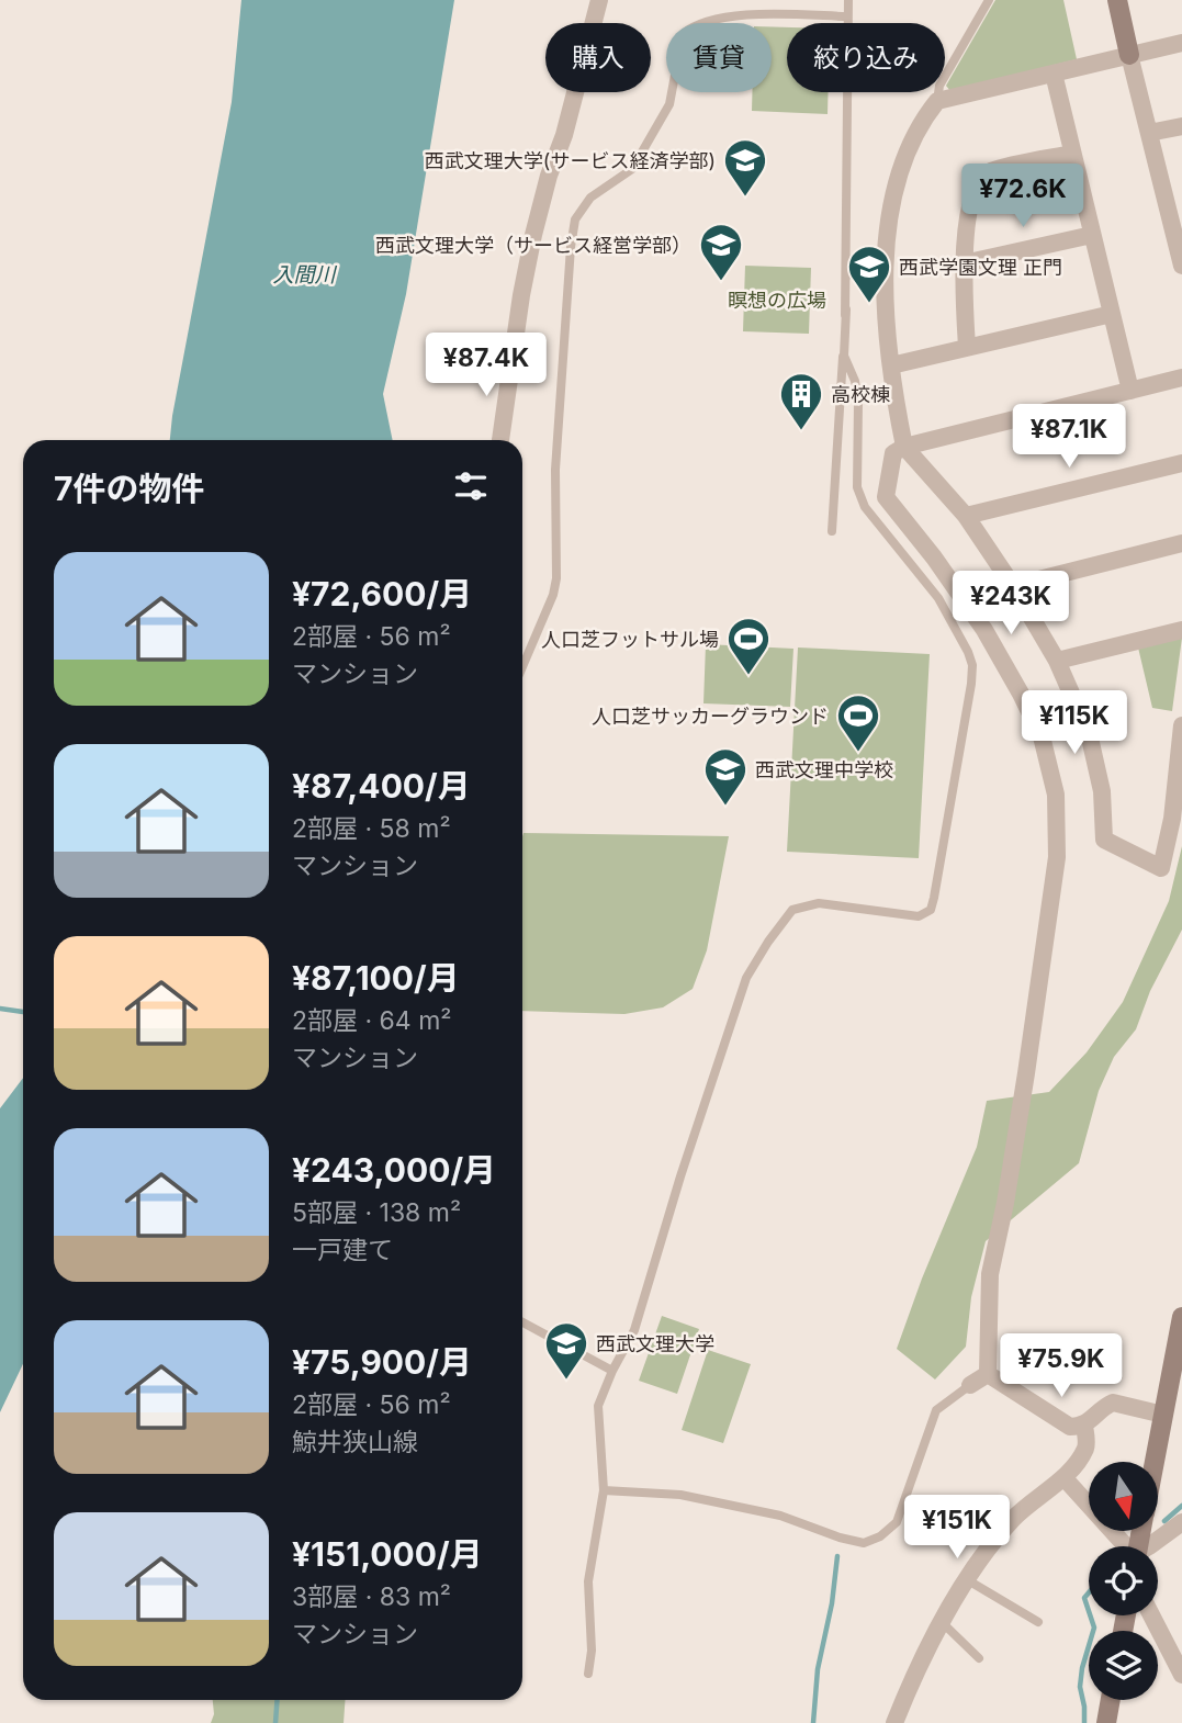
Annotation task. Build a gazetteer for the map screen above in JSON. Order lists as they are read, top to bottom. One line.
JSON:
{"water":["入間川"],"parks":["瞑想の広場"],"places":{"school or university":["西武文理大学(サービス経済学部)","西武文理大学（サービス経営学部）","西武学園文理 正門","西武文理中学校","西武文理大学"],"building":["高校棟"],"sports":["人口芝フットサル場","人口芝サッカーグラウンド"]},"north":"bottom","page":{"chip":["購入","賃貸","絞り込み"],"price":["¥72.6K","¥87.4K","¥87.1K","¥243K","¥115K","¥75.9K","¥151K"],"heading":"7件の物件","list":[{"name":"¥72,600/月","note":"2部屋 · 56 m² · マンション"},{"name":"¥87,400/月","note":"2部屋 · 58 m² · マンション"},{"name":"¥87,100/月","note":"2部屋 · 64 m² · マンション"},{"name":"¥243,000/月","note":"5部屋 · 138 m² · 一戸建て"},{"name":"¥75,900/月","note":"2部屋 · 56 m² · 鯨井狭山線"},{"name":"¥151,000/月","note":"3部屋 · 83 m² · マンション"}]}}
